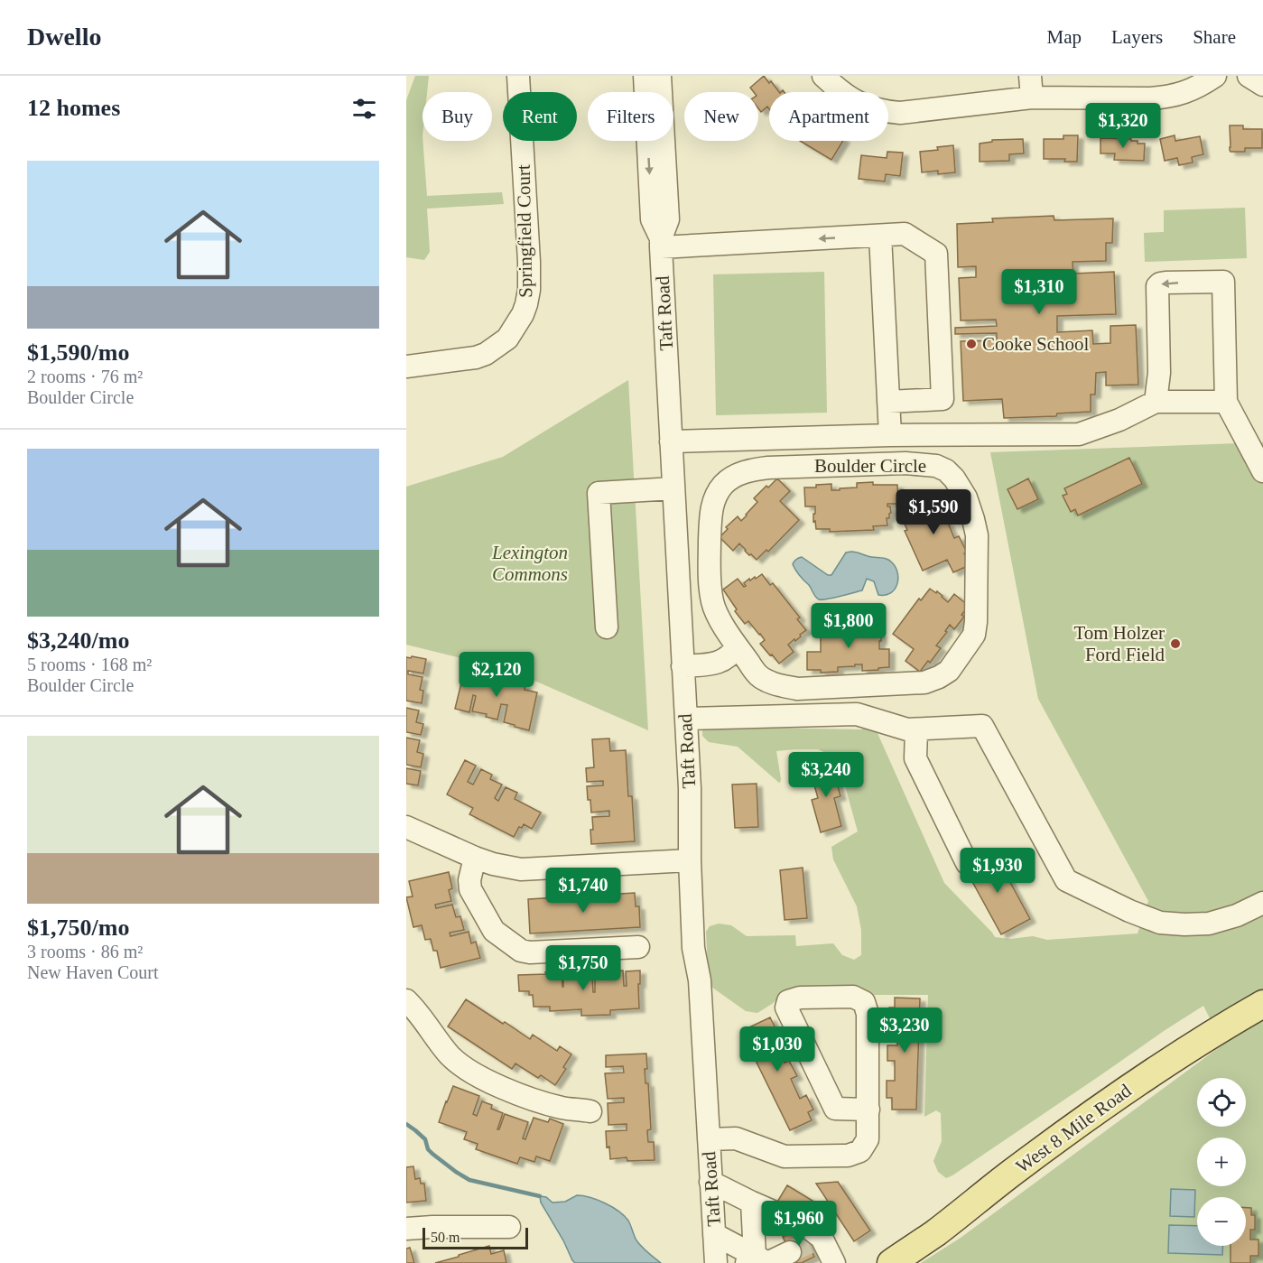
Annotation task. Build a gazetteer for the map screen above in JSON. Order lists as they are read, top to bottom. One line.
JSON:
{"streets":{"main road":["West 8 Mile Road"],"street":["Springfield Court","Taft Road","Boulder Circle"]},"parks":["Lexington Commons"],"places":["Cooke School","Tom Holzer Ford Field"],"scale_bar":"50 m","page":{"header":"Dwello","nav":["Map","Layers","Share"],"heading":"12 homes","chip":["Buy","Rent","Filters","New","Apartment"],"price":["$1,320","$1,310","$1,590","$1,800","$2,120","$3,240","$1,930","$1,740","$1,750","$3,230","$1,030","$1,960"],"list":[{"name":"$1,590/mo","note":"2 rooms · 76 m² · Boulder Circle"},{"name":"$3,240/mo","note":"5 rooms · 168 m² · Boulder Circle"},{"name":"$1,750/mo","note":"3 rooms · 86 m² · New Haven Court"}],"map_buttons":["+","−"],"scale":"50 m"}}
